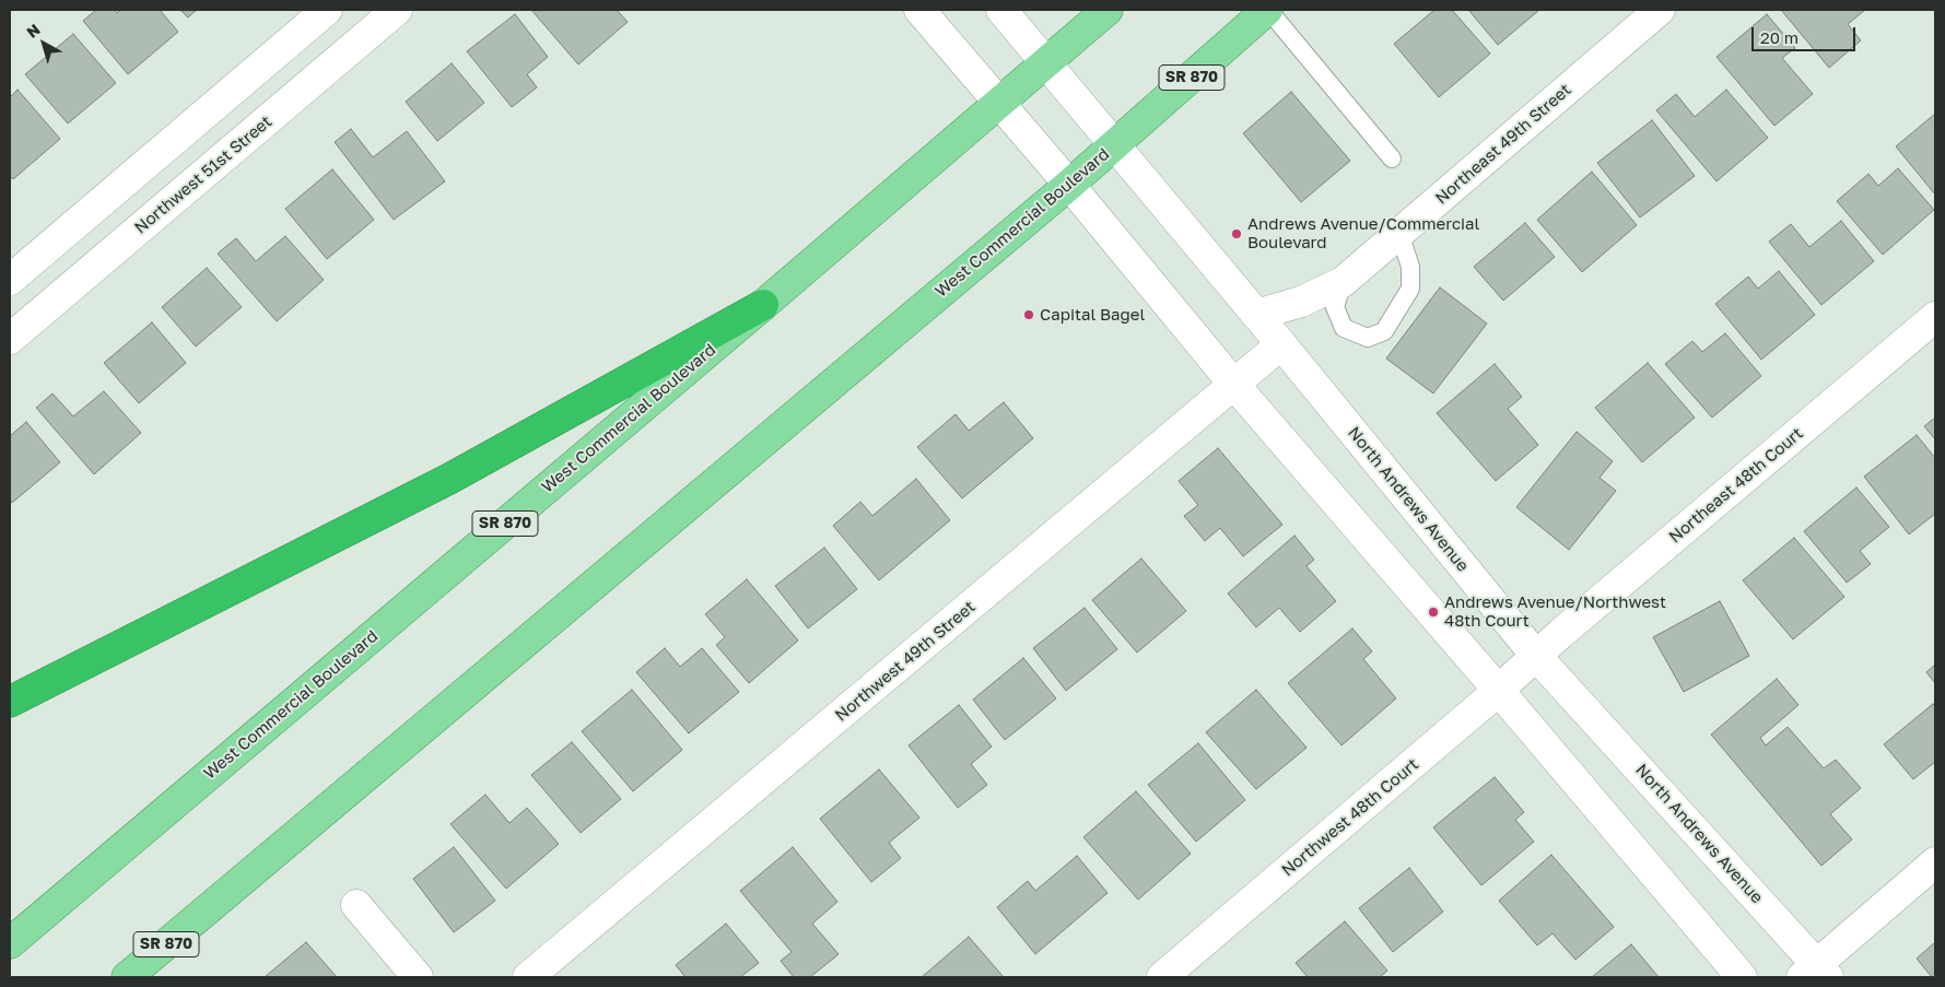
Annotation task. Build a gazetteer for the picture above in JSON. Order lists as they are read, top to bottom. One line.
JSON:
{"streets":{"main road":["SR 870","West Commercial Boulevard"],"street":["Northeast 49th Street","Northwest 51st Street","Northeast 48th Court","North Andrews Avenue","Northwest 49th Street","Northwest 48th Court"]},"crossings":[["SR 870","West Commercial Boulevard"],["SR 870","North Andrews Avenue"],["Northeast 49th Street","North Andrews Avenue"],["West Commercial Boulevard","North Andrews Avenue"],["Northeast 48th Court","North Andrews Avenue"],["Northeast 48th Court","Northwest 48th Court"],["North Andrews Avenue","Northwest 49th Street"],["North Andrews Avenue","Northwest 48th Court"]],"places":["Andrews Avenue/Commercial Boulevard","Capital Bagel","Andrews Avenue/Northwest 48th Court"],"scale_bar":"20 m","north":"top left"}
